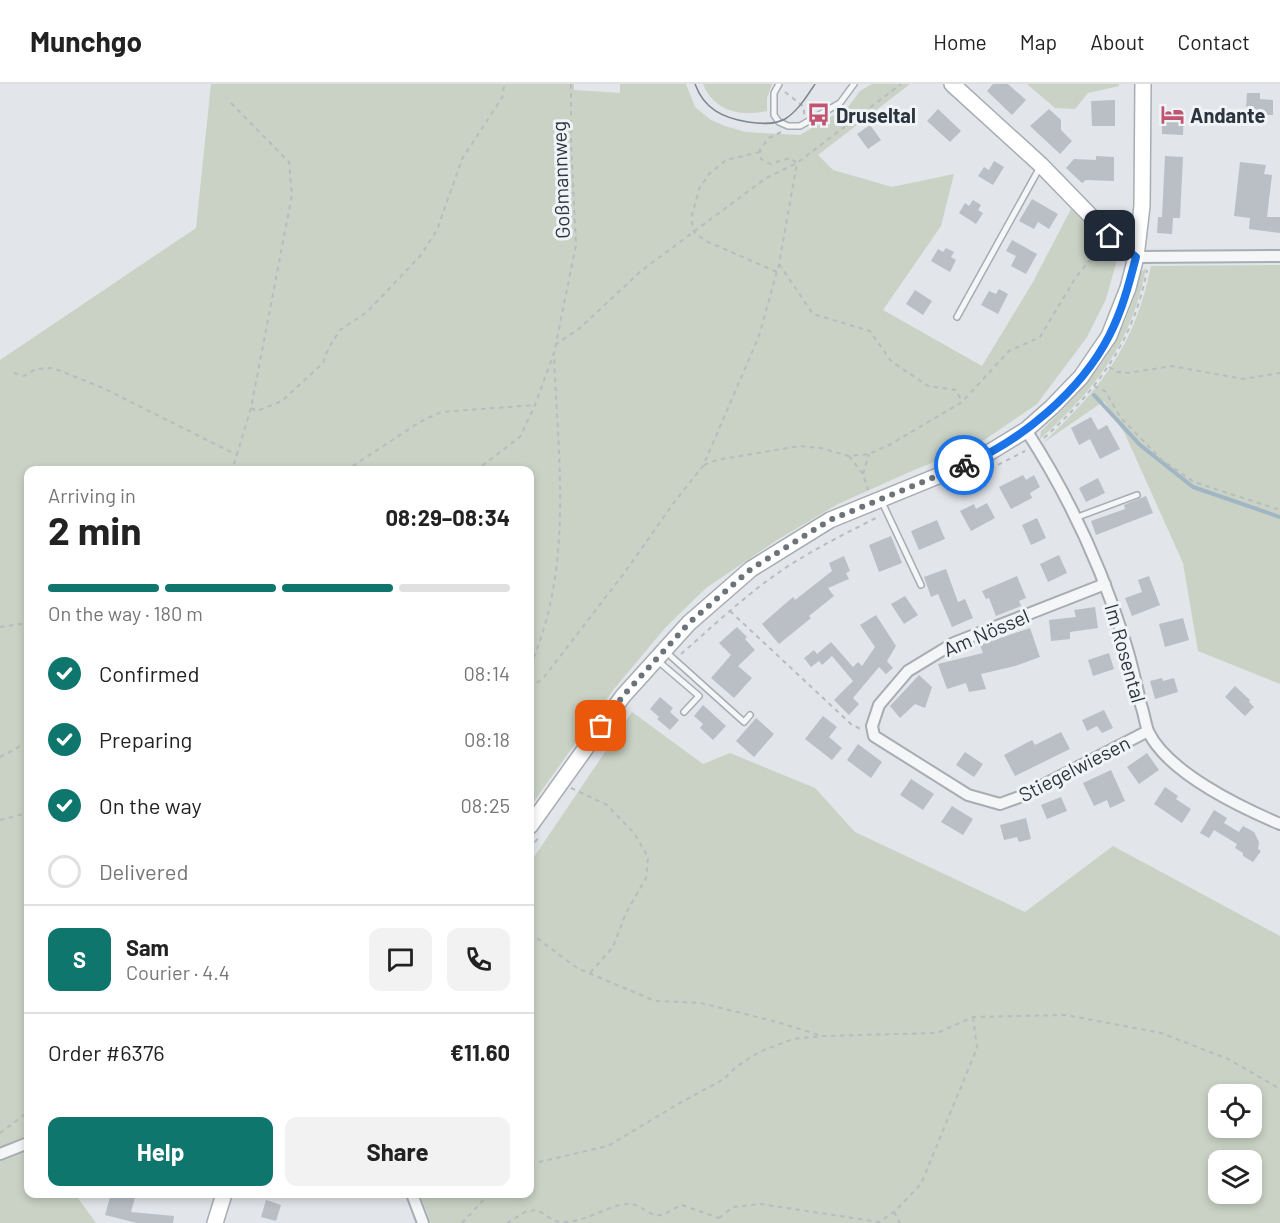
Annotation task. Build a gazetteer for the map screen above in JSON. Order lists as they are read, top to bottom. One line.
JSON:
{"streets":{"street":["Am Nössel","Im Rosental","Stiegelwiesen"],"path":["Goßmannweg"]},"crossings":[["Am Nössel","Im Rosental"],["Am Nössel","Stiegelwiesen"],["Im Rosental","Stiegelwiesen"]],"places":{"bus stop":["Druseltal"],"hotel":["Andante"]},"page":{"header":"Munchgo","nav":["Home","Map","About","Contact"],"heading":["2 min","Arriving in","08:29–08:34"],"panel":["Sam","Courier · 4.4","Order #6376","€11.60"],"bar":"On the way · 180 m","list":[["Confirmed","08:14"],["Preparing","08:18"],["On the way","08:25"],"Delivered"],"round":"S","buttons":["Help","Share"]}}
